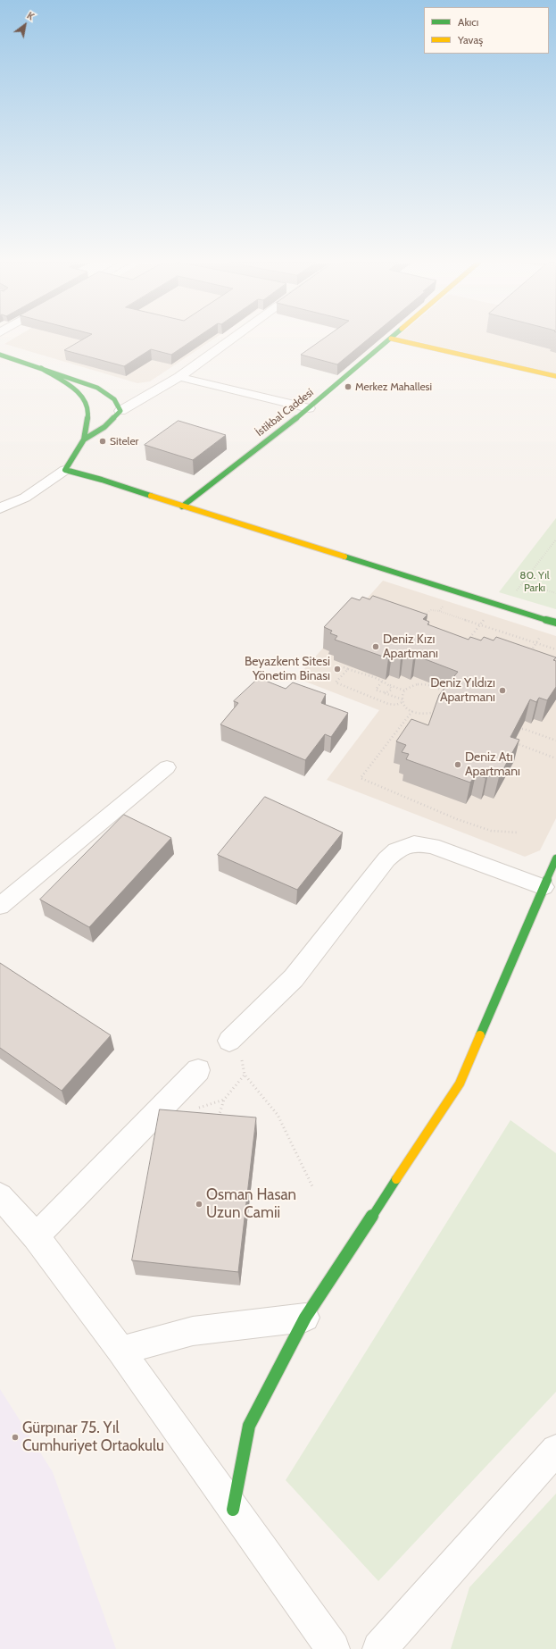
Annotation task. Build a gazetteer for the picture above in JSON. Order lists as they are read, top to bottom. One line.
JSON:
{"streets":{"street":["İstikbal Caddesi"]},"parks":["80. Yıl Parkı"],"places":["Merkez Mahallesi","Siteler","Deniz Kızı Apartmanı","Beyazkent Sitesi Yönetim Binası","Deniz Yıldızı Apartmanı","Deniz Atı Apartmanı","Osman Hasan Uzun Camii","Gürpınar 75. Yıl Cumhuriyet Ortaokulu"],"legend":["Akıcı","Yavaş"],"north":"top right"}
